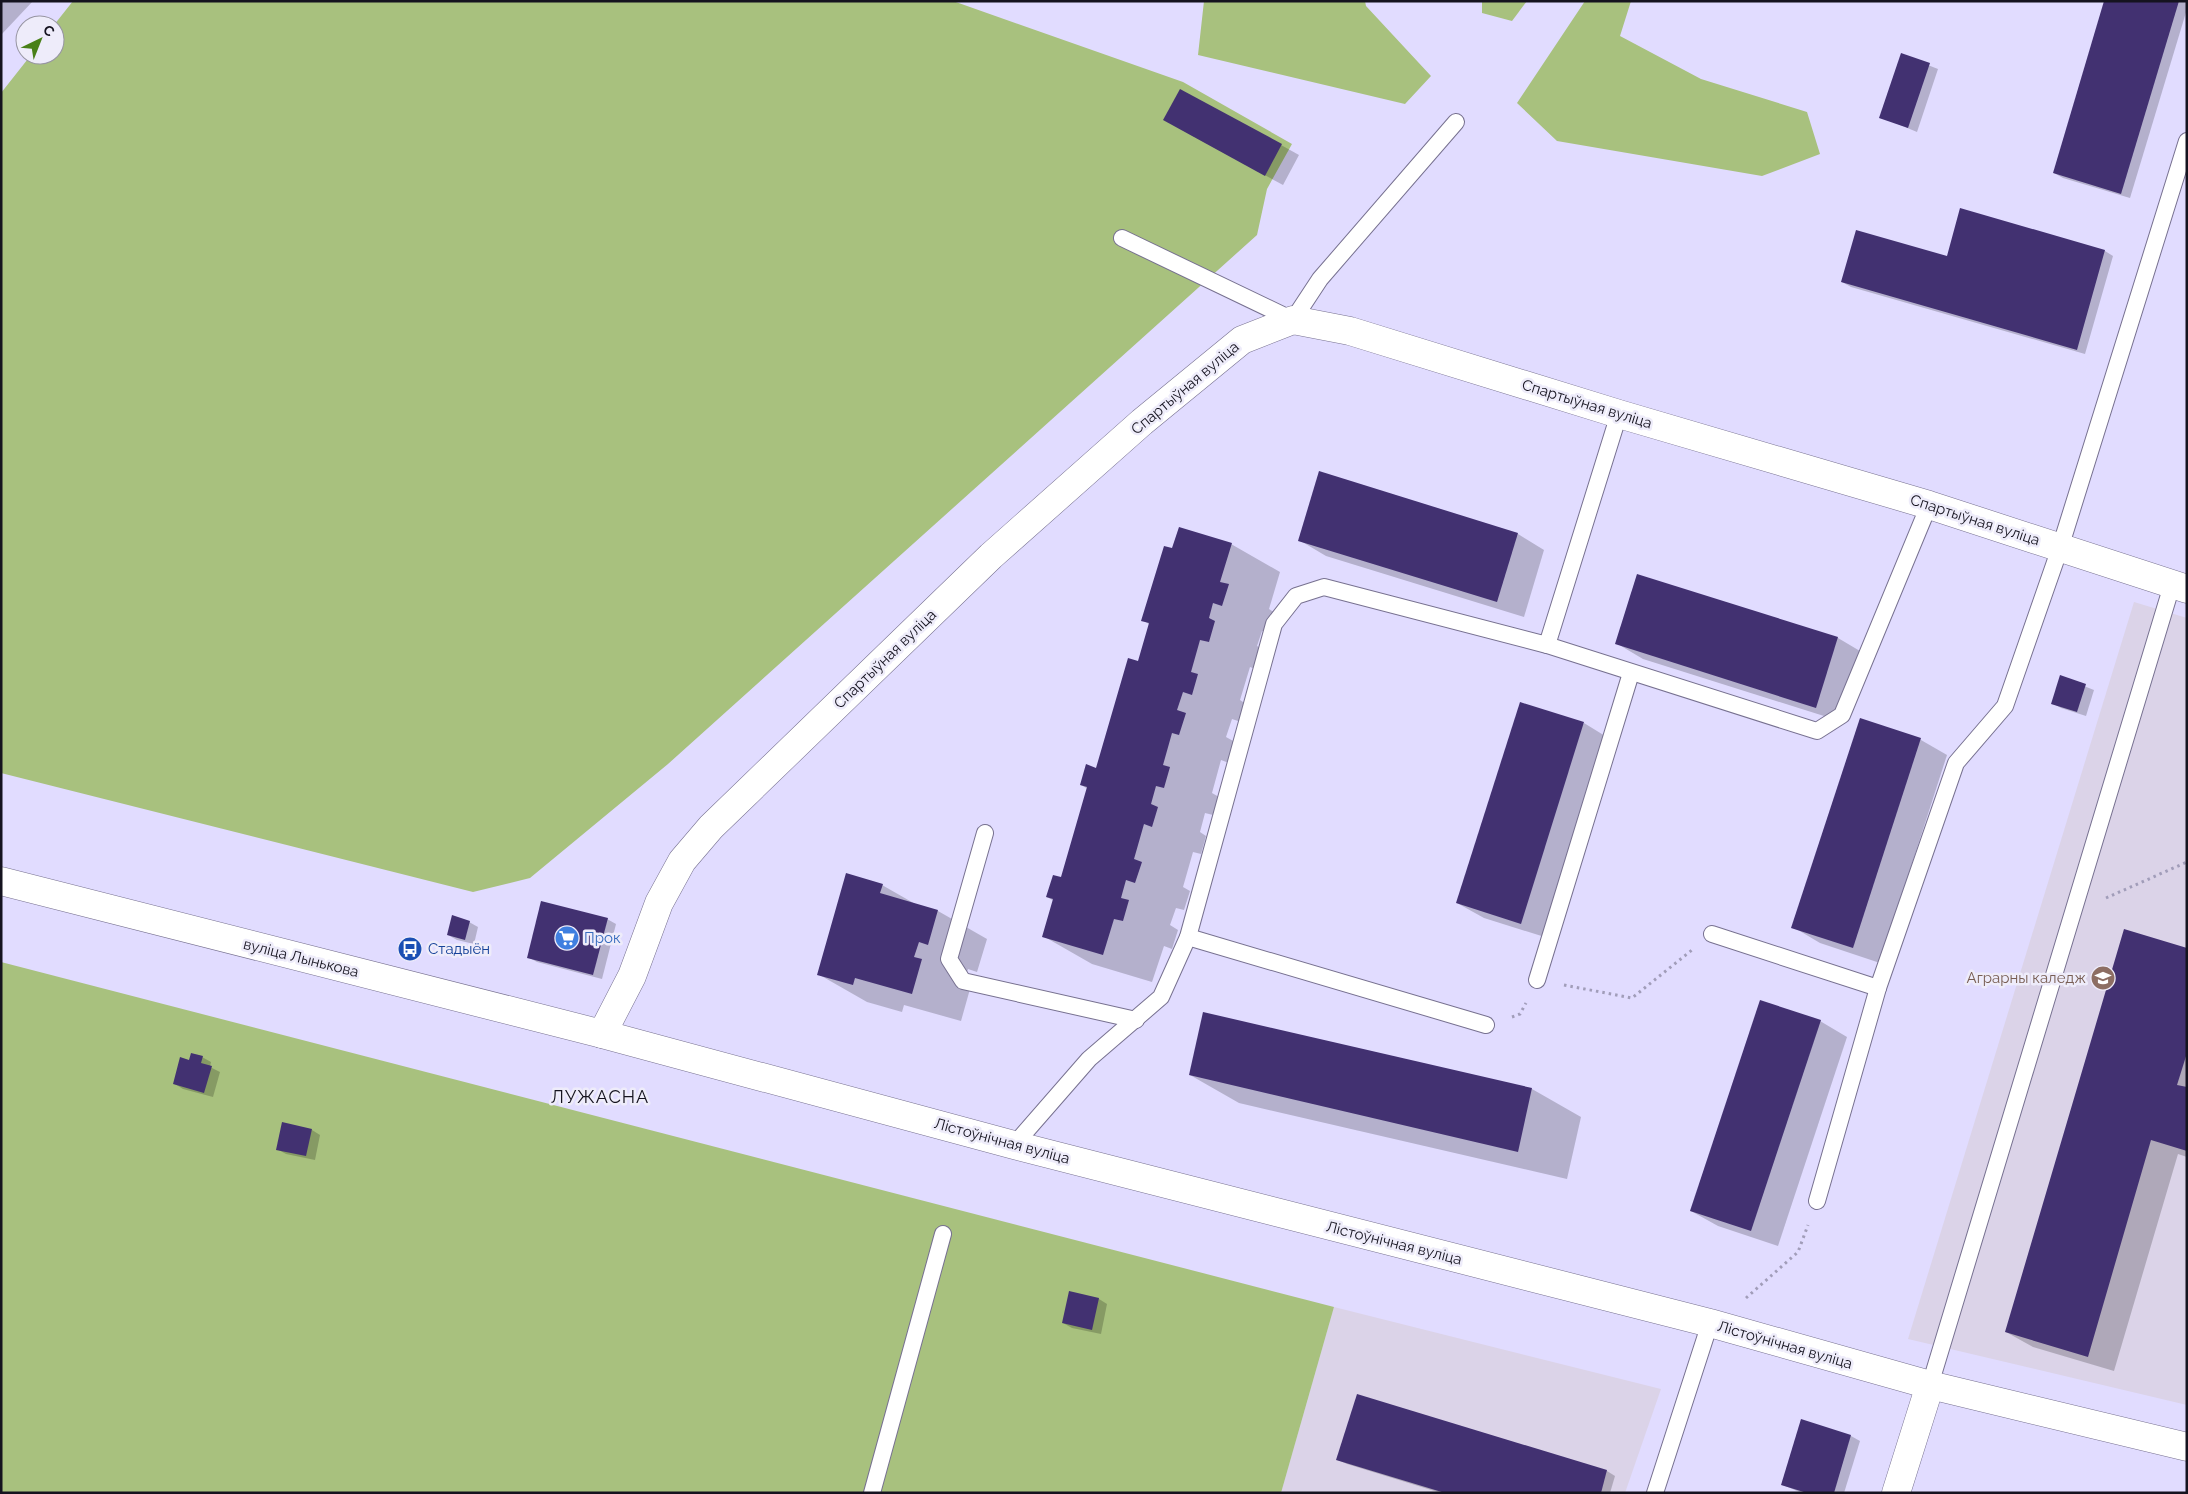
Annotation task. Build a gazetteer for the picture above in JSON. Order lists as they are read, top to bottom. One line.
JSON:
{"streets":{"street":["Спартыўная вуліца","вуліца Лынькова","Лістоўнічная вуліца"]},"crossings":[["Спартыўная вуліца","вуліца Лынькова"],["Спартыўная вуліца","Лістоўнічная вуліца"],["вуліца Лынькова","Лістоўнічная вуліца"]],"districts":["ЛУЖАСНА"],"places":{"supermarket":["Прок"],"bus stop":["Стадыён"],"school or university":["Аграрны каледж"]},"north":"top right"}
